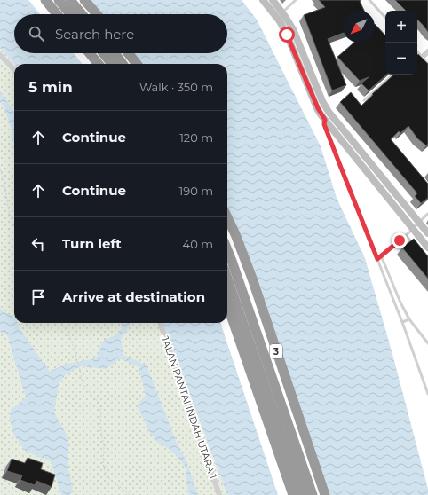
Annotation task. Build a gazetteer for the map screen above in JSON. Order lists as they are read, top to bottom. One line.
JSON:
{"streets":{"highway":["3"],"street":["JALAN PANTAI INDAH UTARA 1"]},"north":"bottom left","page":{"map_buttons":["+","−"],"search":"Search here","heading":["5 min","Walk · 350 m"],"list":[["Continue","120 m"],["Continue","190 m"],["Turn left","40 m"],"Arrive at destination"]}}
